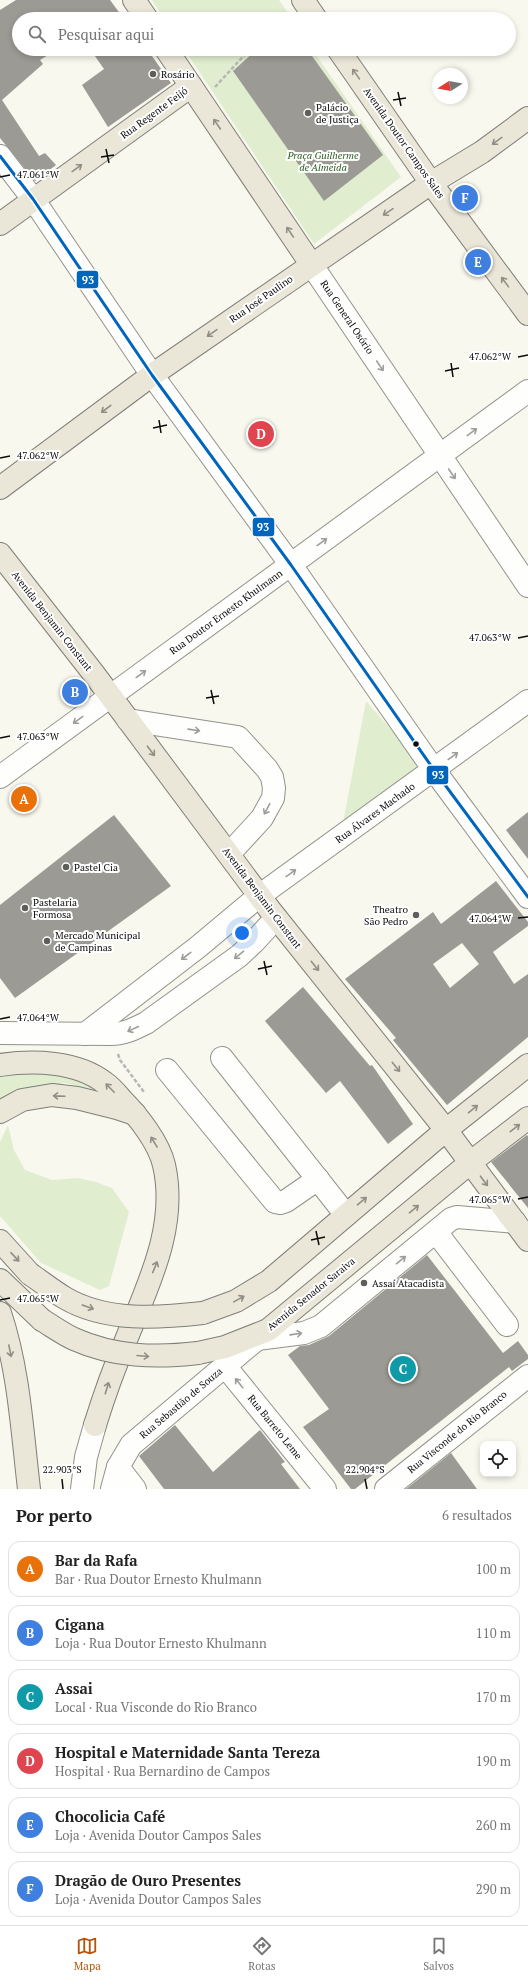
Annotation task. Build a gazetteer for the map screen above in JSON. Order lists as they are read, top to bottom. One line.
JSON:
{"streets":{"main road":["Rua Regente Feijó","Avenida Doutor Campos Sales","Rua José Paulino","Rua General Osório","Avenida Benjamin Constant","Avenida Senador Saraiva"],"street":["Rua Doutor Ernesto Khulmann","Rua Álvares Machado","Rua Sebastião de Souza","Rua Barreto Leme","Rua Visconde do Rio Branco"]},"crossings":[["Rua Regente Feijó","Rua General Osório"],["Avenida Doutor Campos Sales","Rua José Paulino"],["Rua José Paulino","Rua General Osório"],["Rua General Osório","Rua Doutor Ernesto Khulmann"],["Rua Doutor Ernesto Khulmann","Avenida Benjamin Constant"],["Avenida Benjamin Constant","Rua Álvares Machado"],["Avenida Benjamin Constant","Avenida Senador Saraiva"],["Avenida Senador Saraiva","Rua Sebastião de Souza"],["Rua Sebastião de Souza","Rua Barreto Leme"]],"one_way":["Rua Regente Feijó","Avenida Doutor Campos Sales","Rua José Paulino","Avenida Benjamin Constant","Rua Barreto Leme"],"parks":["Praça Guilherme de Almeida"],"places":["Rosário","Palácio de Justiça","Pastel Cia","Pastelaria Formosa","Theatro São Pedro","Mercado Municipal de Campinas","Assaí Atacadista"],"lines":["transit line 93"],"north":"left","page":{"search":"Pesquisar aqui","pins":["F","E","D","B","A","C"],"heading":["Por perto","6 resultados"],"list":[{"mark":"A","name":"Bar da Rafa","note":"Bar · Rua Doutor Ernesto Khulmann","value":"100 m"},{"mark":"B","name":"Cigana","note":"Loja · Rua Doutor Ernesto Khulmann","value":"110 m"},{"mark":"C","name":"Assai","note":"Local · Rua Visconde do Rio Branco","value":"170 m"},{"mark":"D","name":"Hospital e Maternidade Santa Tereza","note":"Hospital · Rua Bernardino de Campos","value":"190 m"},{"mark":"E","name":"Chocolicia Café","note":"Loja · Avenida Doutor Campos Sales","value":"260 m"},{"mark":"F","name":"Dragão de Ouro Presentes","note":"Loja · Avenida Doutor Campos Sales","value":"290 m"}],"nav":["Mapa","Rotas","Salvos"]},"coordinates":["47.061°W","47.062°W","47.063°W","47.064°W","47.065°W","22.903°S","22.904°S"]}
